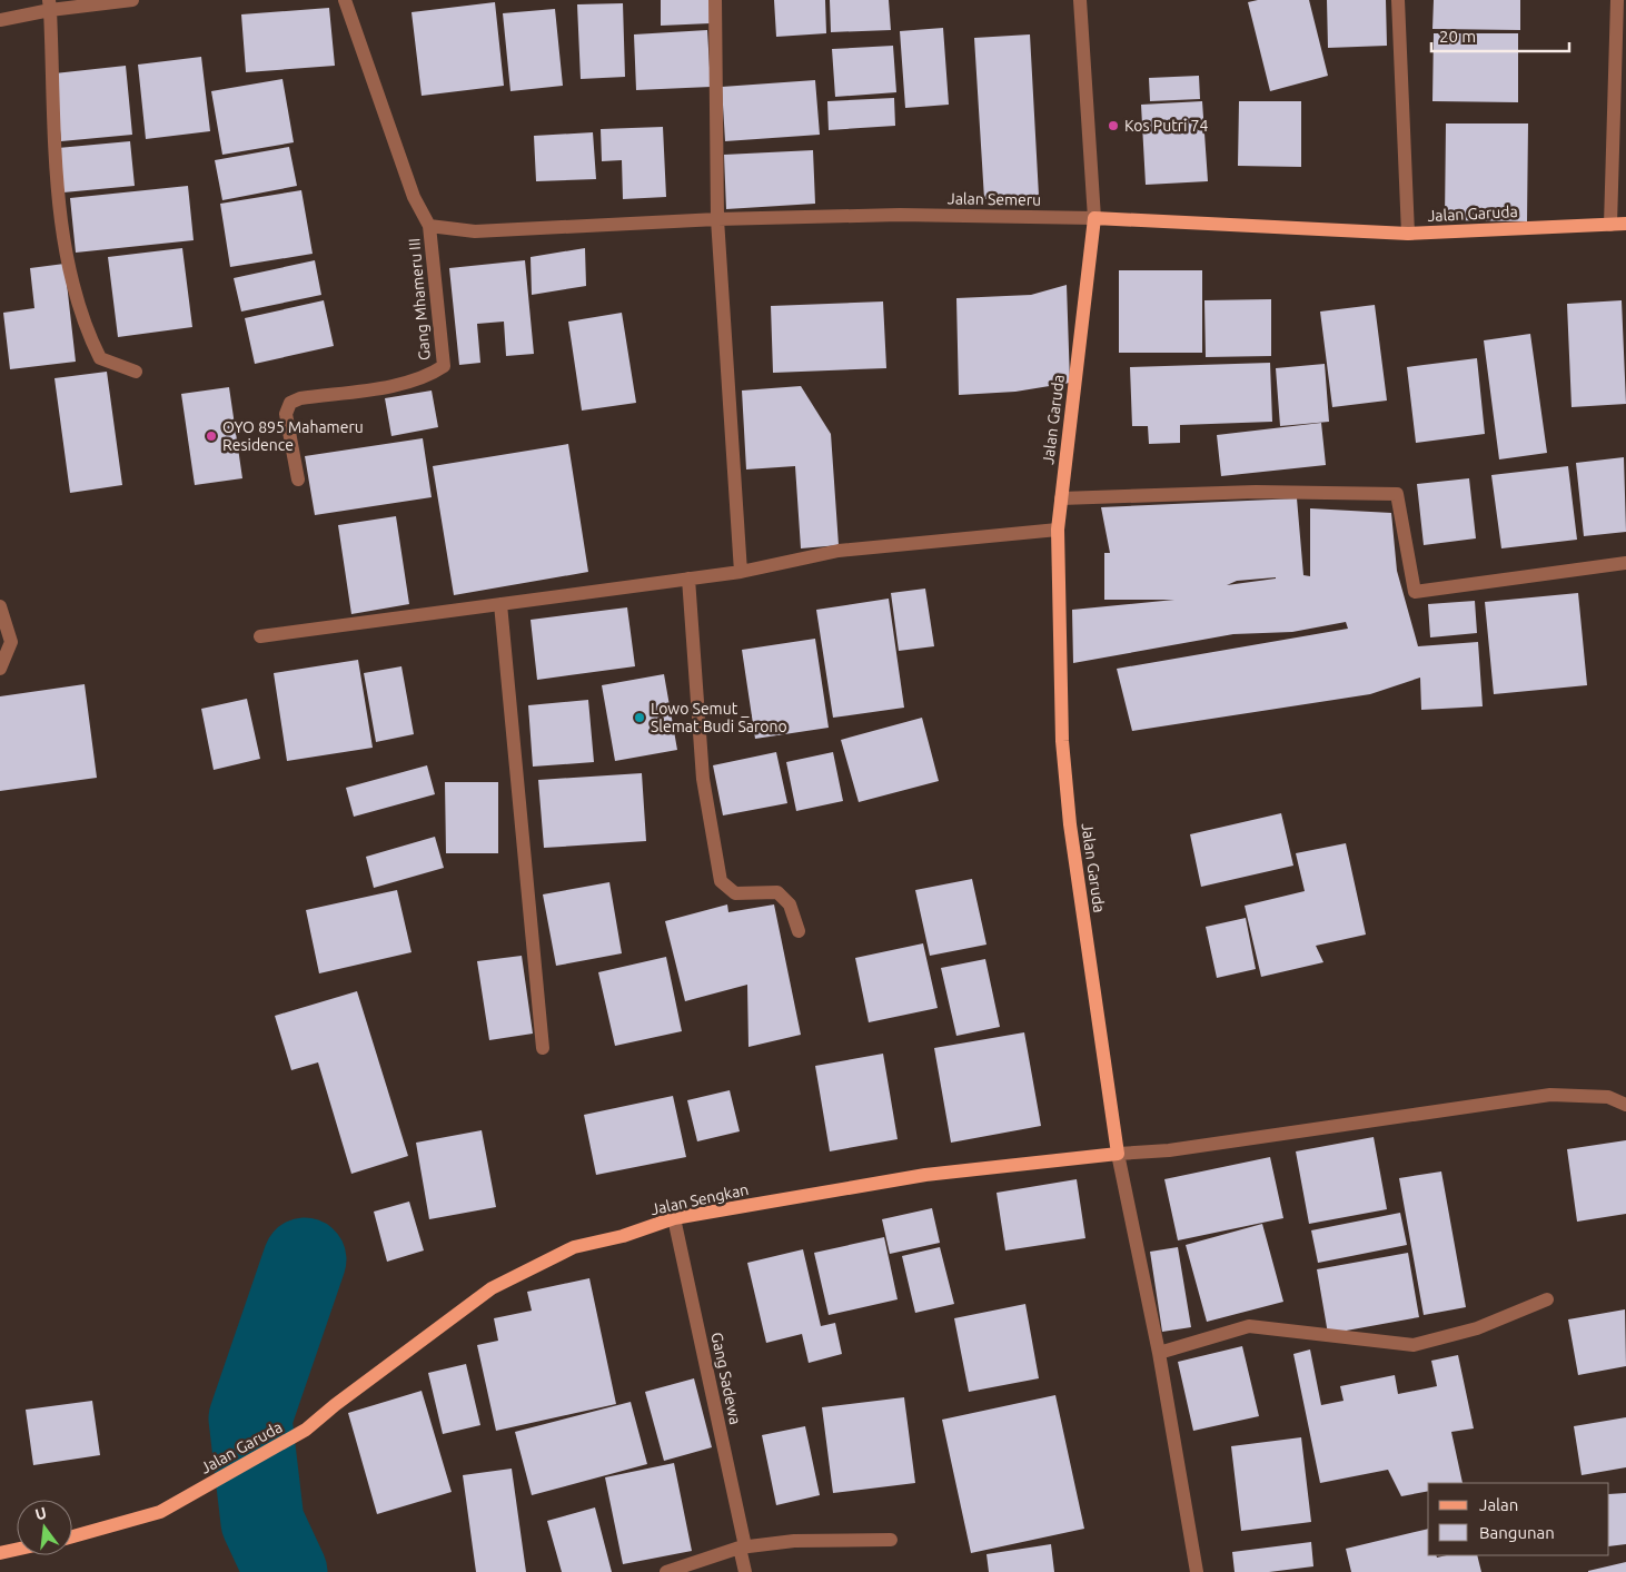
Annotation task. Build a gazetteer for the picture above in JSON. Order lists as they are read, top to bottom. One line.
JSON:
{"streets":{"main road":["Jalan Garuda","Jalan Sengkan"],"street":["Jalan Semeru","Gang Mhameru III","Gang Sadewa"]},"crossings":[["Jalan Semeru","Jalan Garuda"],["Jalan Semeru","Gang Mhameru III"],["Jalan Garuda","Jalan Sengkan"],["Jalan Sengkan","Gang Sadewa"]],"places":["Kos Putri 74","OYO 895 Mahameru Residence","Lowo Semut _ Slemat Budi Sarono"],"legend":["Jalan","Bangunan"],"scale_bar":"20 m","north":"top"}
